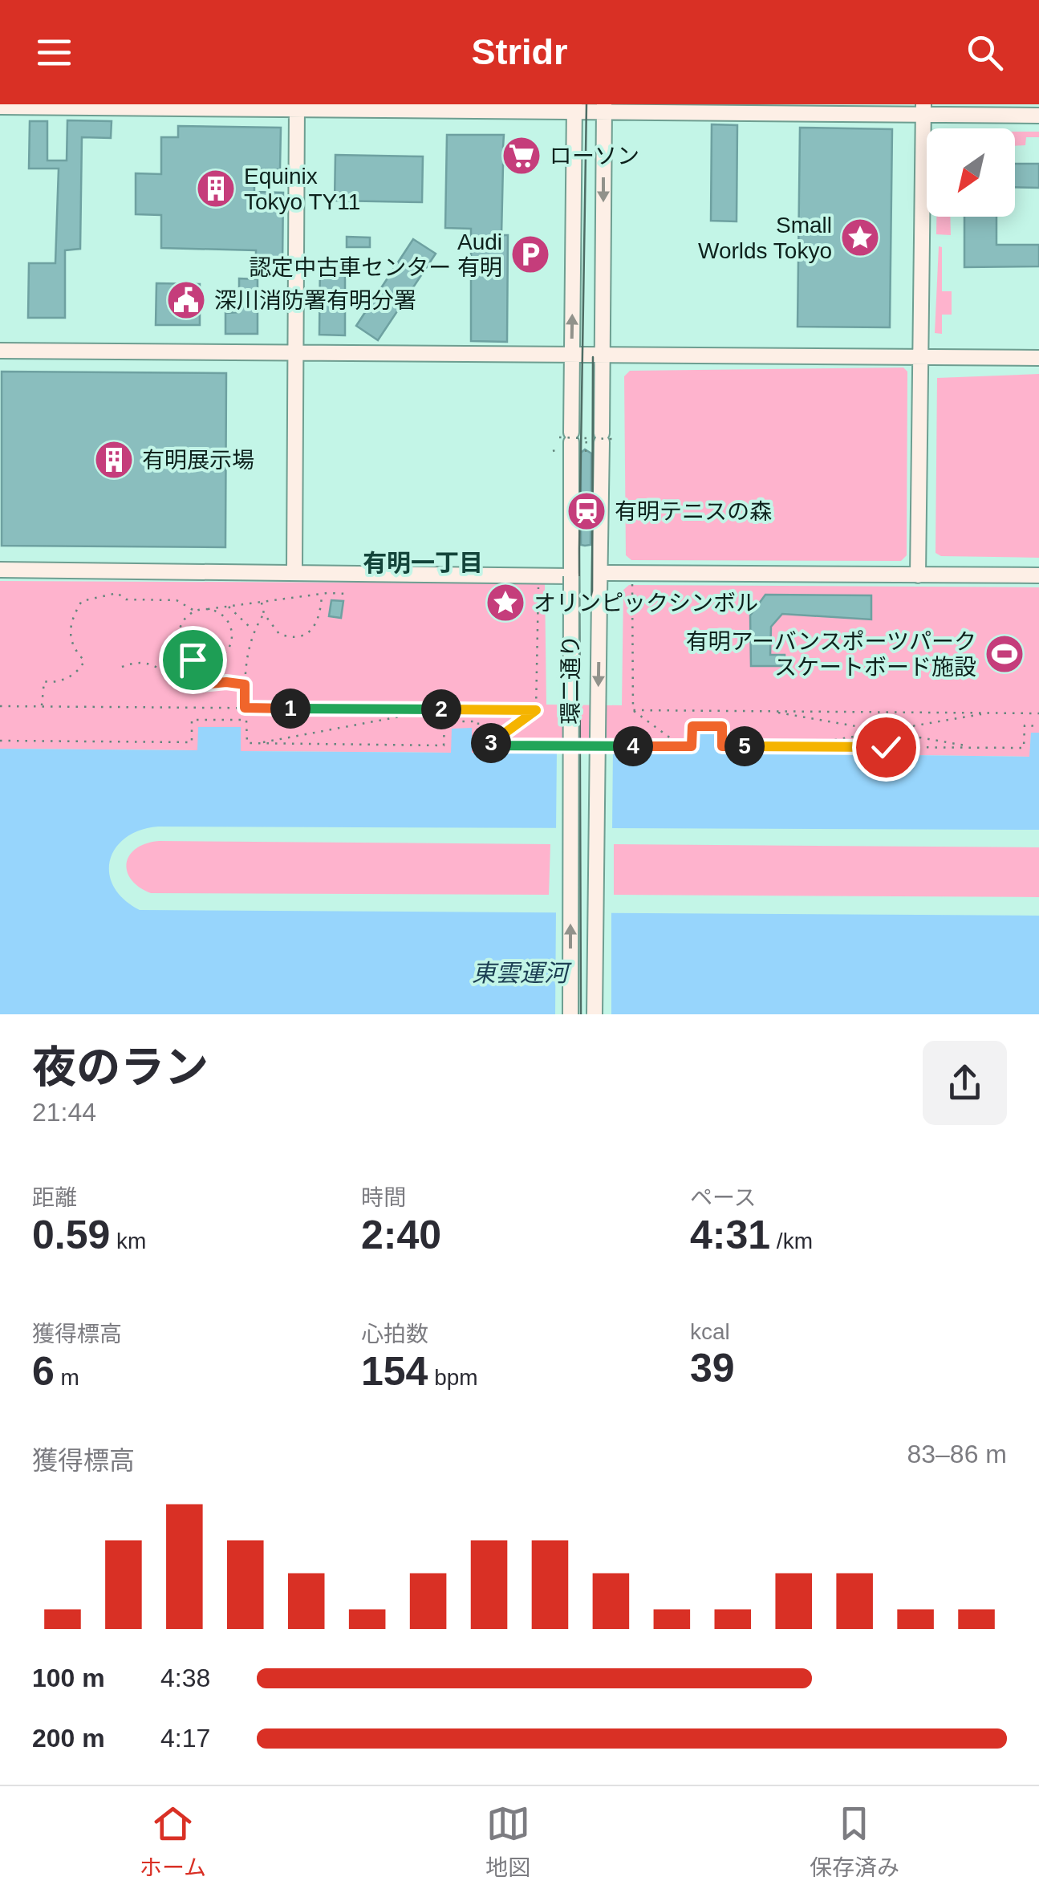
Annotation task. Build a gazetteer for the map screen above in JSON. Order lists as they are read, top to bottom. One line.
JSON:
{"streets":{"street":["環二通り"]},"districts":["有明一丁目"],"water":["東雲運河"],"places":{"supermarket":["ローソン"],"building":["Equinix Tokyo TY11","有明展示場"],"place":["Small Worlds Tokyo","オリンピックシンボル"],"parking":["Audi 認定中古車センター 有明"],"public building":["深川消防署有明分署"],"station":["有明テニスの森"],"sports":["有明アーバンスポーツパーク スケートボード施設"]},"north":"bottom left","page":{"header":"Stridr","pins":["1","2","3","4","5"],"heading":["夜のラン","21:44"],"stats":[["距離","0.59 km"],["時間","2:40"],["ペース","4:31 /km"],["獲得標高","6 m"],["心拍数","154 bpm"],["kcal","39"]],"chart":["獲得標高","83–86 m"],"list":[{"name":"100 m","note":"4:38"},{"name":"200 m","note":"4:17"}],"tabs":["ホーム","地図","保存済み"]}}
